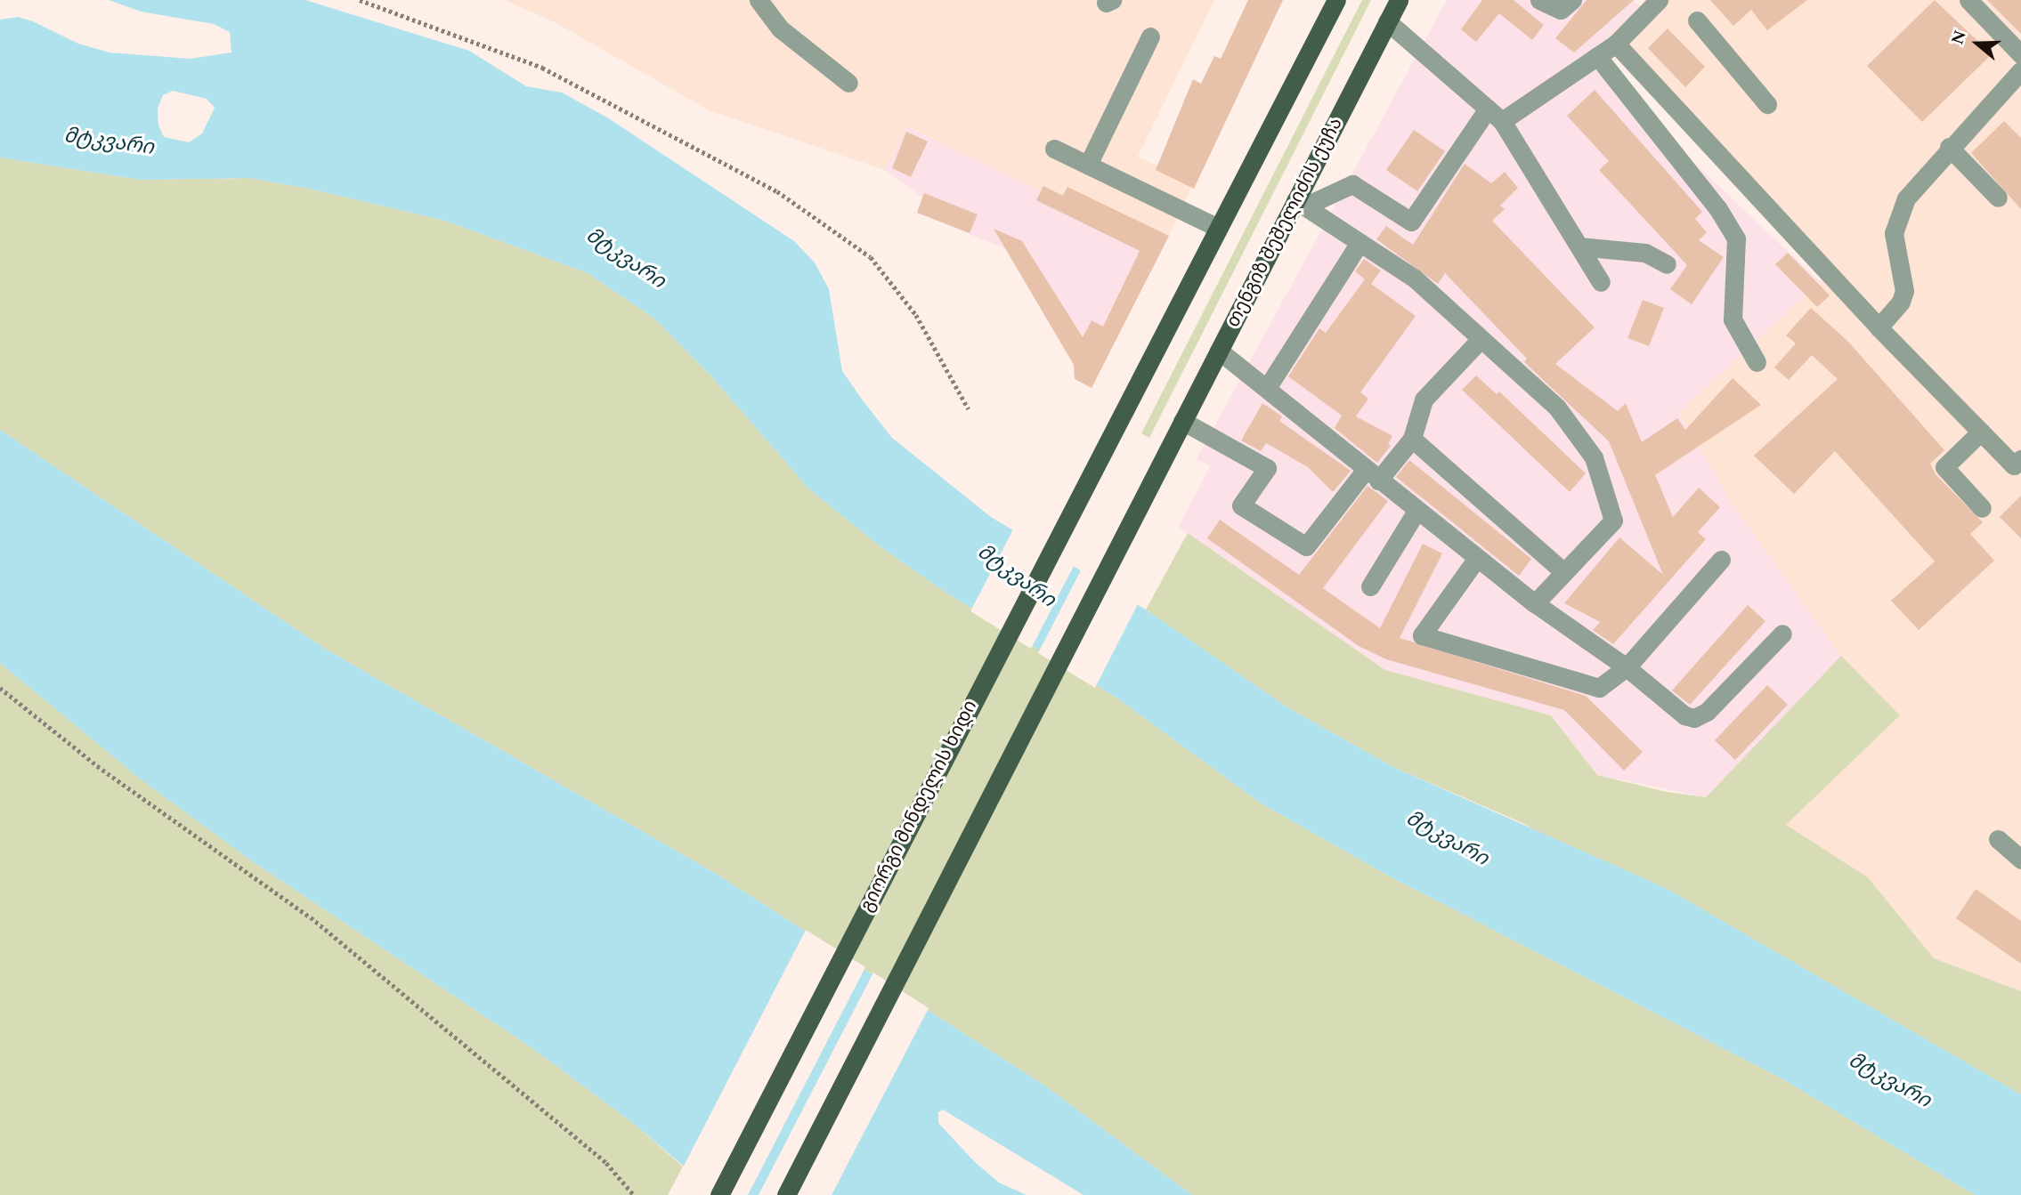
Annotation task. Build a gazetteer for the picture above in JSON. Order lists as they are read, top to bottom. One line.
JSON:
{"streets":{"main road":["თენგიზ შეშელიძის ქუჩა","გიორგი მინდელის ხიდი"]},"water":["მტკვარი"],"north":"left"}
